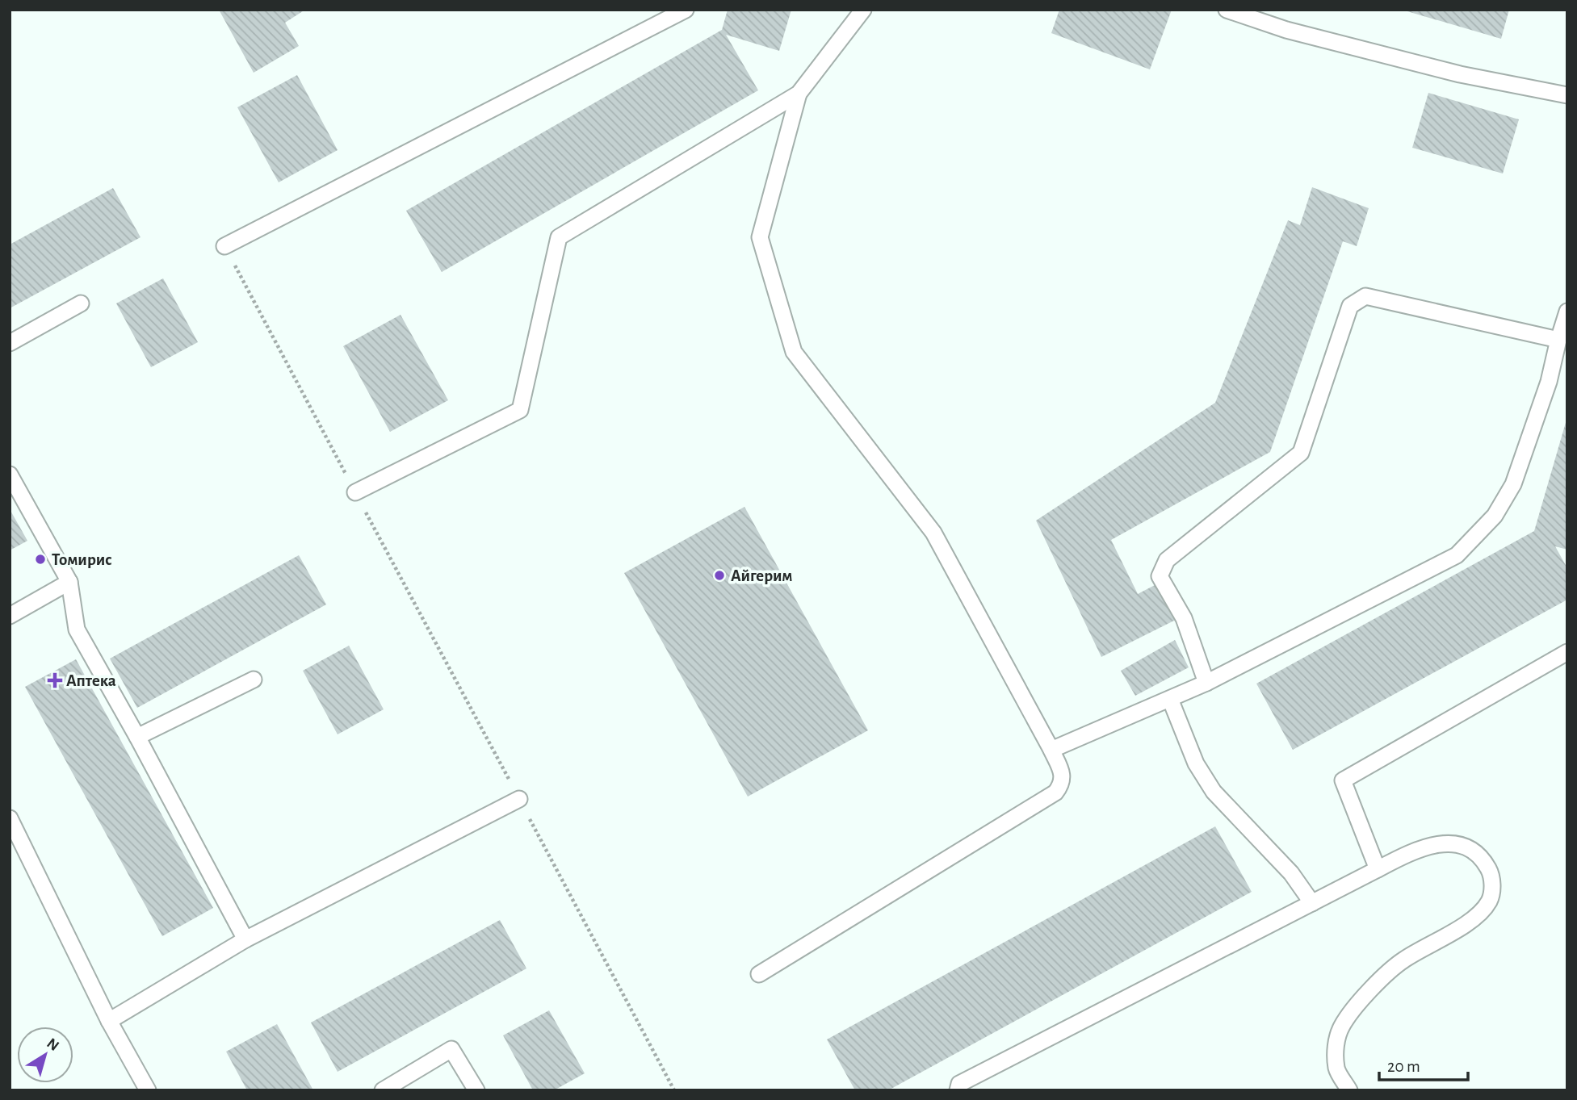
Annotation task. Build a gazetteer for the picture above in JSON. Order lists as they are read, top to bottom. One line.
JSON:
{"places":{"other":["Томирис","Айгерим"],"health":["Аптека"]},"scale_bar":"20 m","north":"top right"}
